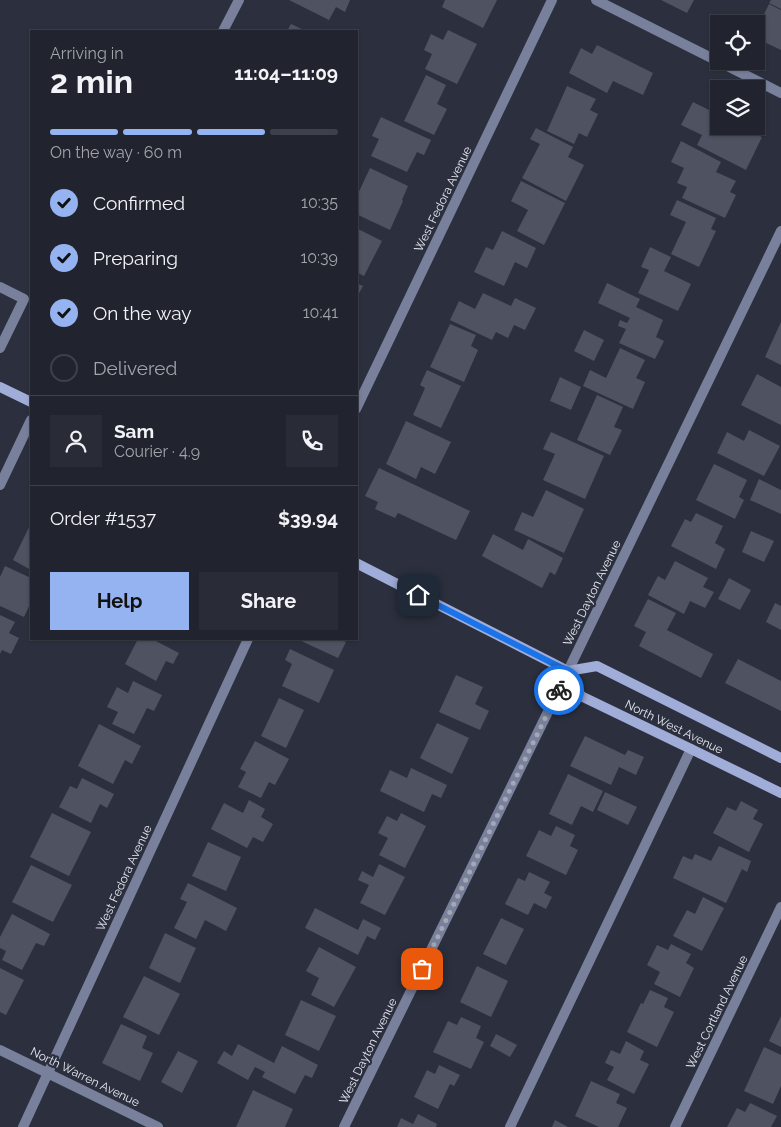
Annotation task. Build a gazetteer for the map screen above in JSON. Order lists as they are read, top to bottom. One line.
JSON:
{"streets":{"main road":["North West Avenue"],"street":["West Fedora Avenue","West Dayton Avenue","West Cortland Avenue","North Warren Avenue"]},"crossings":[["West Fedora Avenue","North Warren Avenue"],["West Dayton Avenue","North West Avenue"]],"page":{"heading":["2 min","Arriving in","11:04–11:09"],"panel":["Sam","Courier · 4.9","Order #1537","$39.94"],"bar":"On the way · 60 m","list":[["Confirmed","10:35"],["Preparing","10:39"],["On the way","10:41"],"Delivered"],"buttons":["Help","Share"]}}
